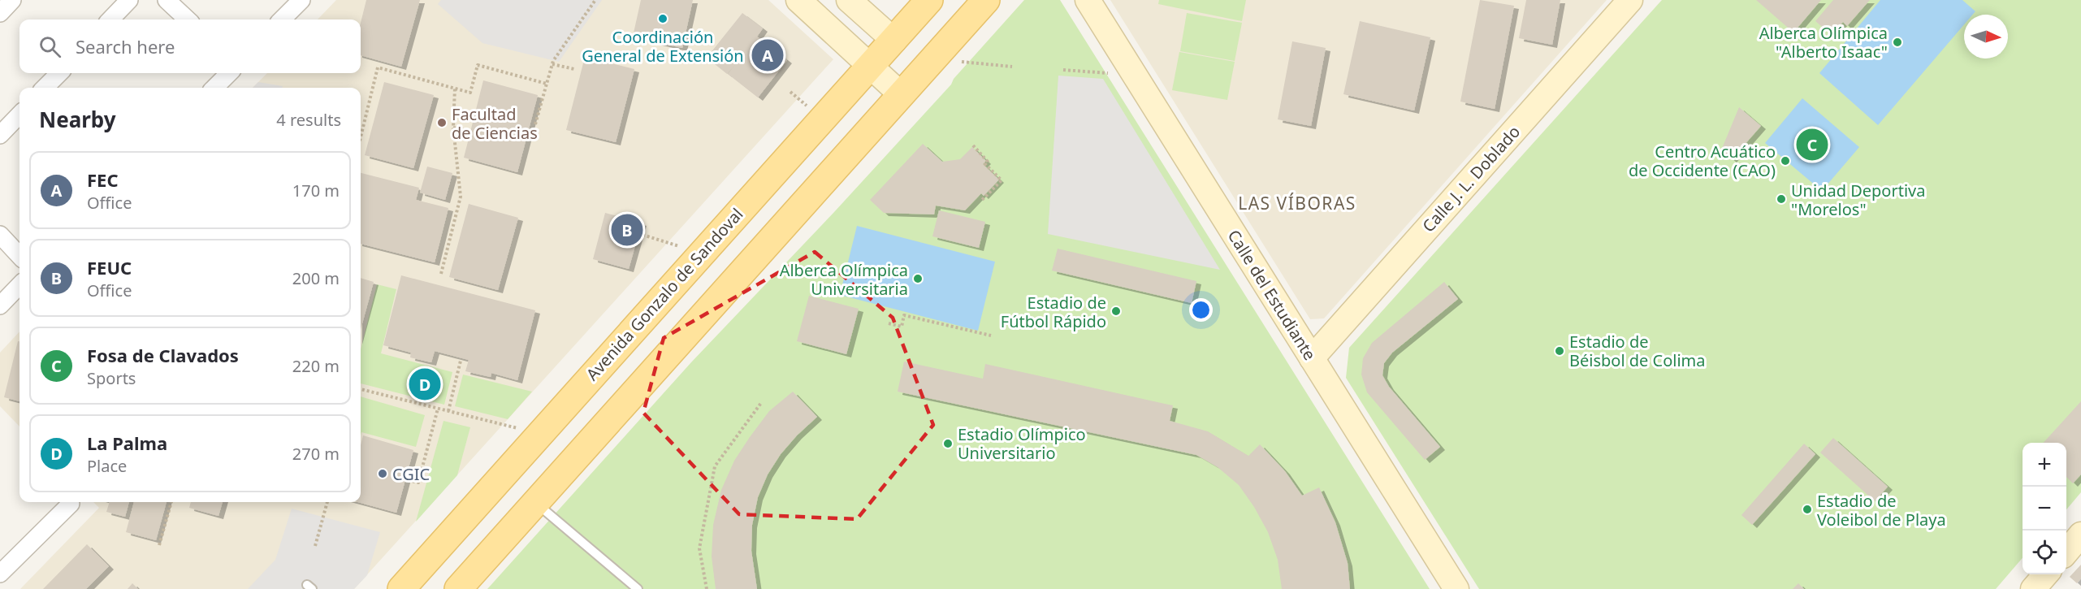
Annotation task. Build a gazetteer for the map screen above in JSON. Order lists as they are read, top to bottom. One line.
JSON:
{"streets":{"main road":["Avenida Gonzalo de Sandoval"],"street":["Calle J. L. Doblado","Calle del Estudiante"]},"crossings":[["Calle J. L. Doblado","Calle del Estudiante"]],"districts":["LAS VÍBORAS"],"places":["Coordinación General de Extensión","Alberca Olímpica \"Alberto Isaac\"","Facultad de Ciencias","Centro Acuático de Occidente (CAO)","Unidad Deportiva \"Morelos\"","Alberca Olímpica Universitaria","Estadio de Fútbol Rápido","Estadio de Béisbol de Colima","Estadio Olímpico Universitario","CGIC","Estadio de Voleibol de Playa"],"north":"right","page":{"search":"Search here","pins":["A","C","B","D"],"heading":["Nearby","4 results"],"list":[{"mark":"A","name":"FEC","note":"Office","value":"170 m"},{"mark":"B","name":"FEUC","note":"Office","value":"200 m"},{"mark":"C","name":"Fosa de Clavados","note":"Sports","value":"220 m"},{"mark":"D","name":"La Palma","note":"Place","value":"270 m"}],"map_buttons":["+","−"]}}
